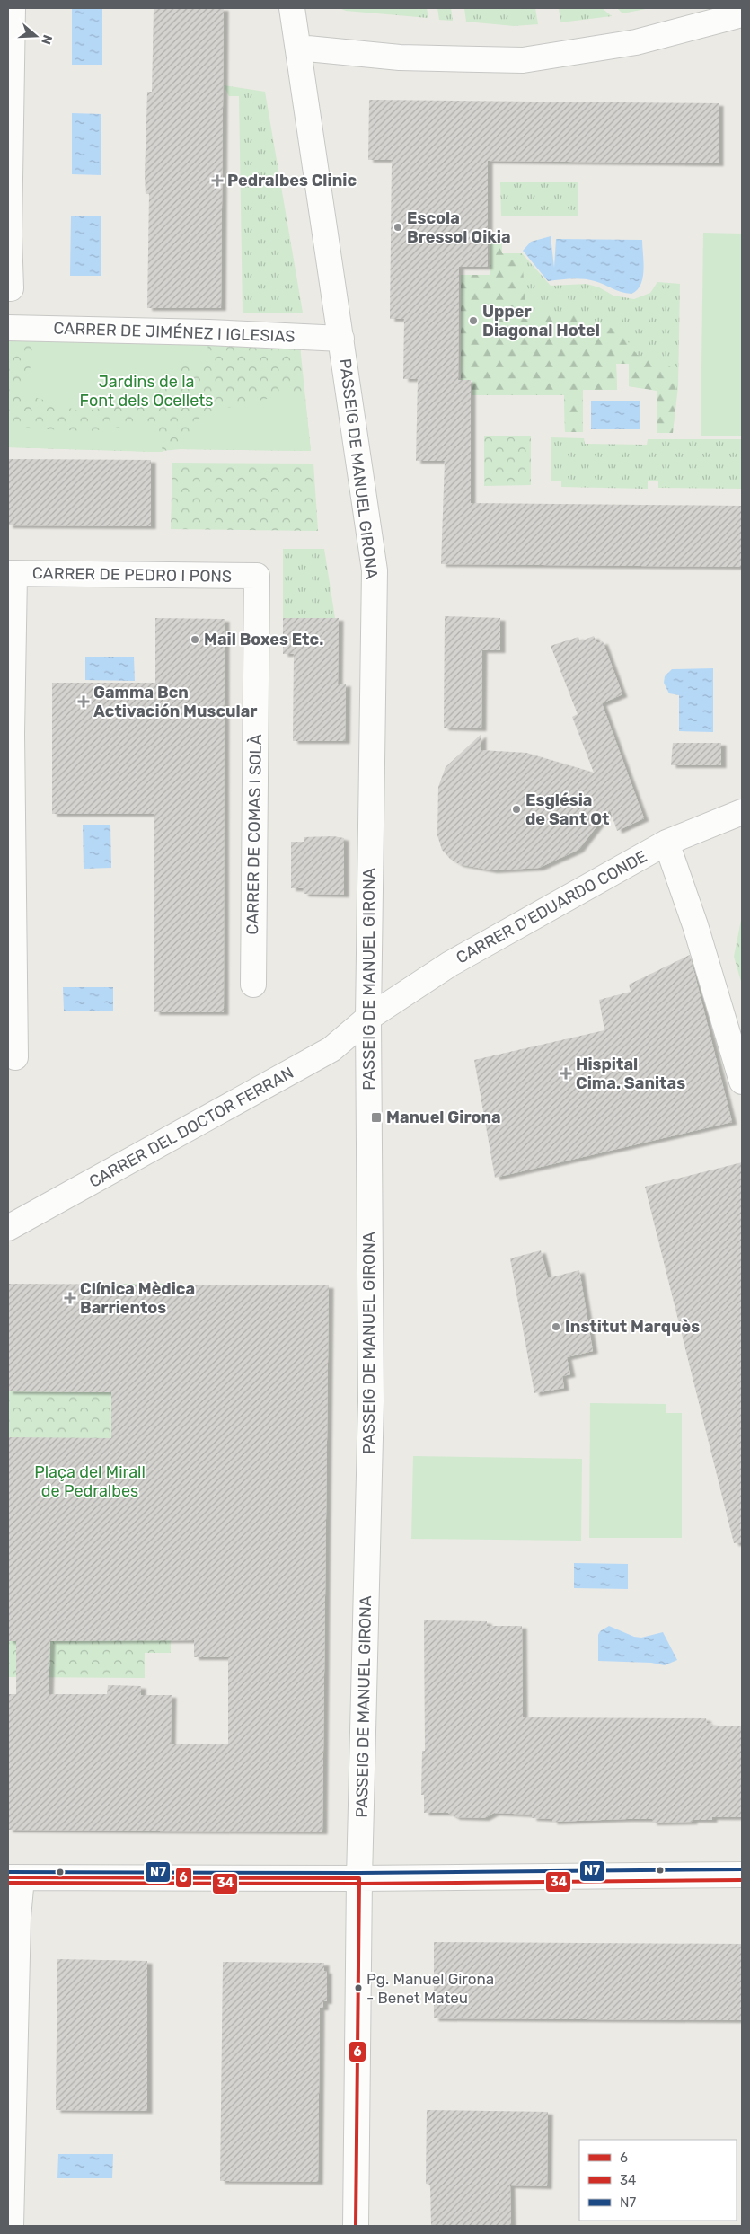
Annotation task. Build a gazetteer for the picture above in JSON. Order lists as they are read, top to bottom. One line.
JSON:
{"streets":{"street":["CARRER DE JIMÉNEZ I IGLESIAS","PASSEIG DE MANUEL GIRONA","CARRER DE PEDRO I PONS","CARRER DE COMAS I SOLÀ","CARRER D'EDUARDO CONDE","CARRER DEL DOCTOR FERRAN"]},"crossings":[["CARRER DE JIMÉNEZ I IGLESIAS","PASSEIG DE MANUEL GIRONA"],["PASSEIG DE MANUEL GIRONA","CARRER D'EDUARDO CONDE"],["PASSEIG DE MANUEL GIRONA","CARRER DEL DOCTOR FERRAN"],["CARRER DE PEDRO I PONS","CARRER DE COMAS I SOLÀ"],["CARRER D'EDUARDO CONDE","CARRER DEL DOCTOR FERRAN"]],"parks":["Jardins de la Font dels Ocellets","Plaça del Mirall de Pedralbes"],"places":{"health":["Pedralbes Clinic","Gamma Bcn Activación Muscular","Hispital Cima. Sanitas","Clínica Mèdica Barrientos"],"other":["Escola Bressol Oikia","Upper Diagonal Hotel","Mail Boxes Etc.","Església de Sant Ot","Institut Marquès","Pg. Manuel Girona - Benet Mateu"],"transit":["Manuel Girona"]},"lines":["transit line N7","transit line 6","transit line 34"],"legend":["6","34","N7"],"north":"right"}
